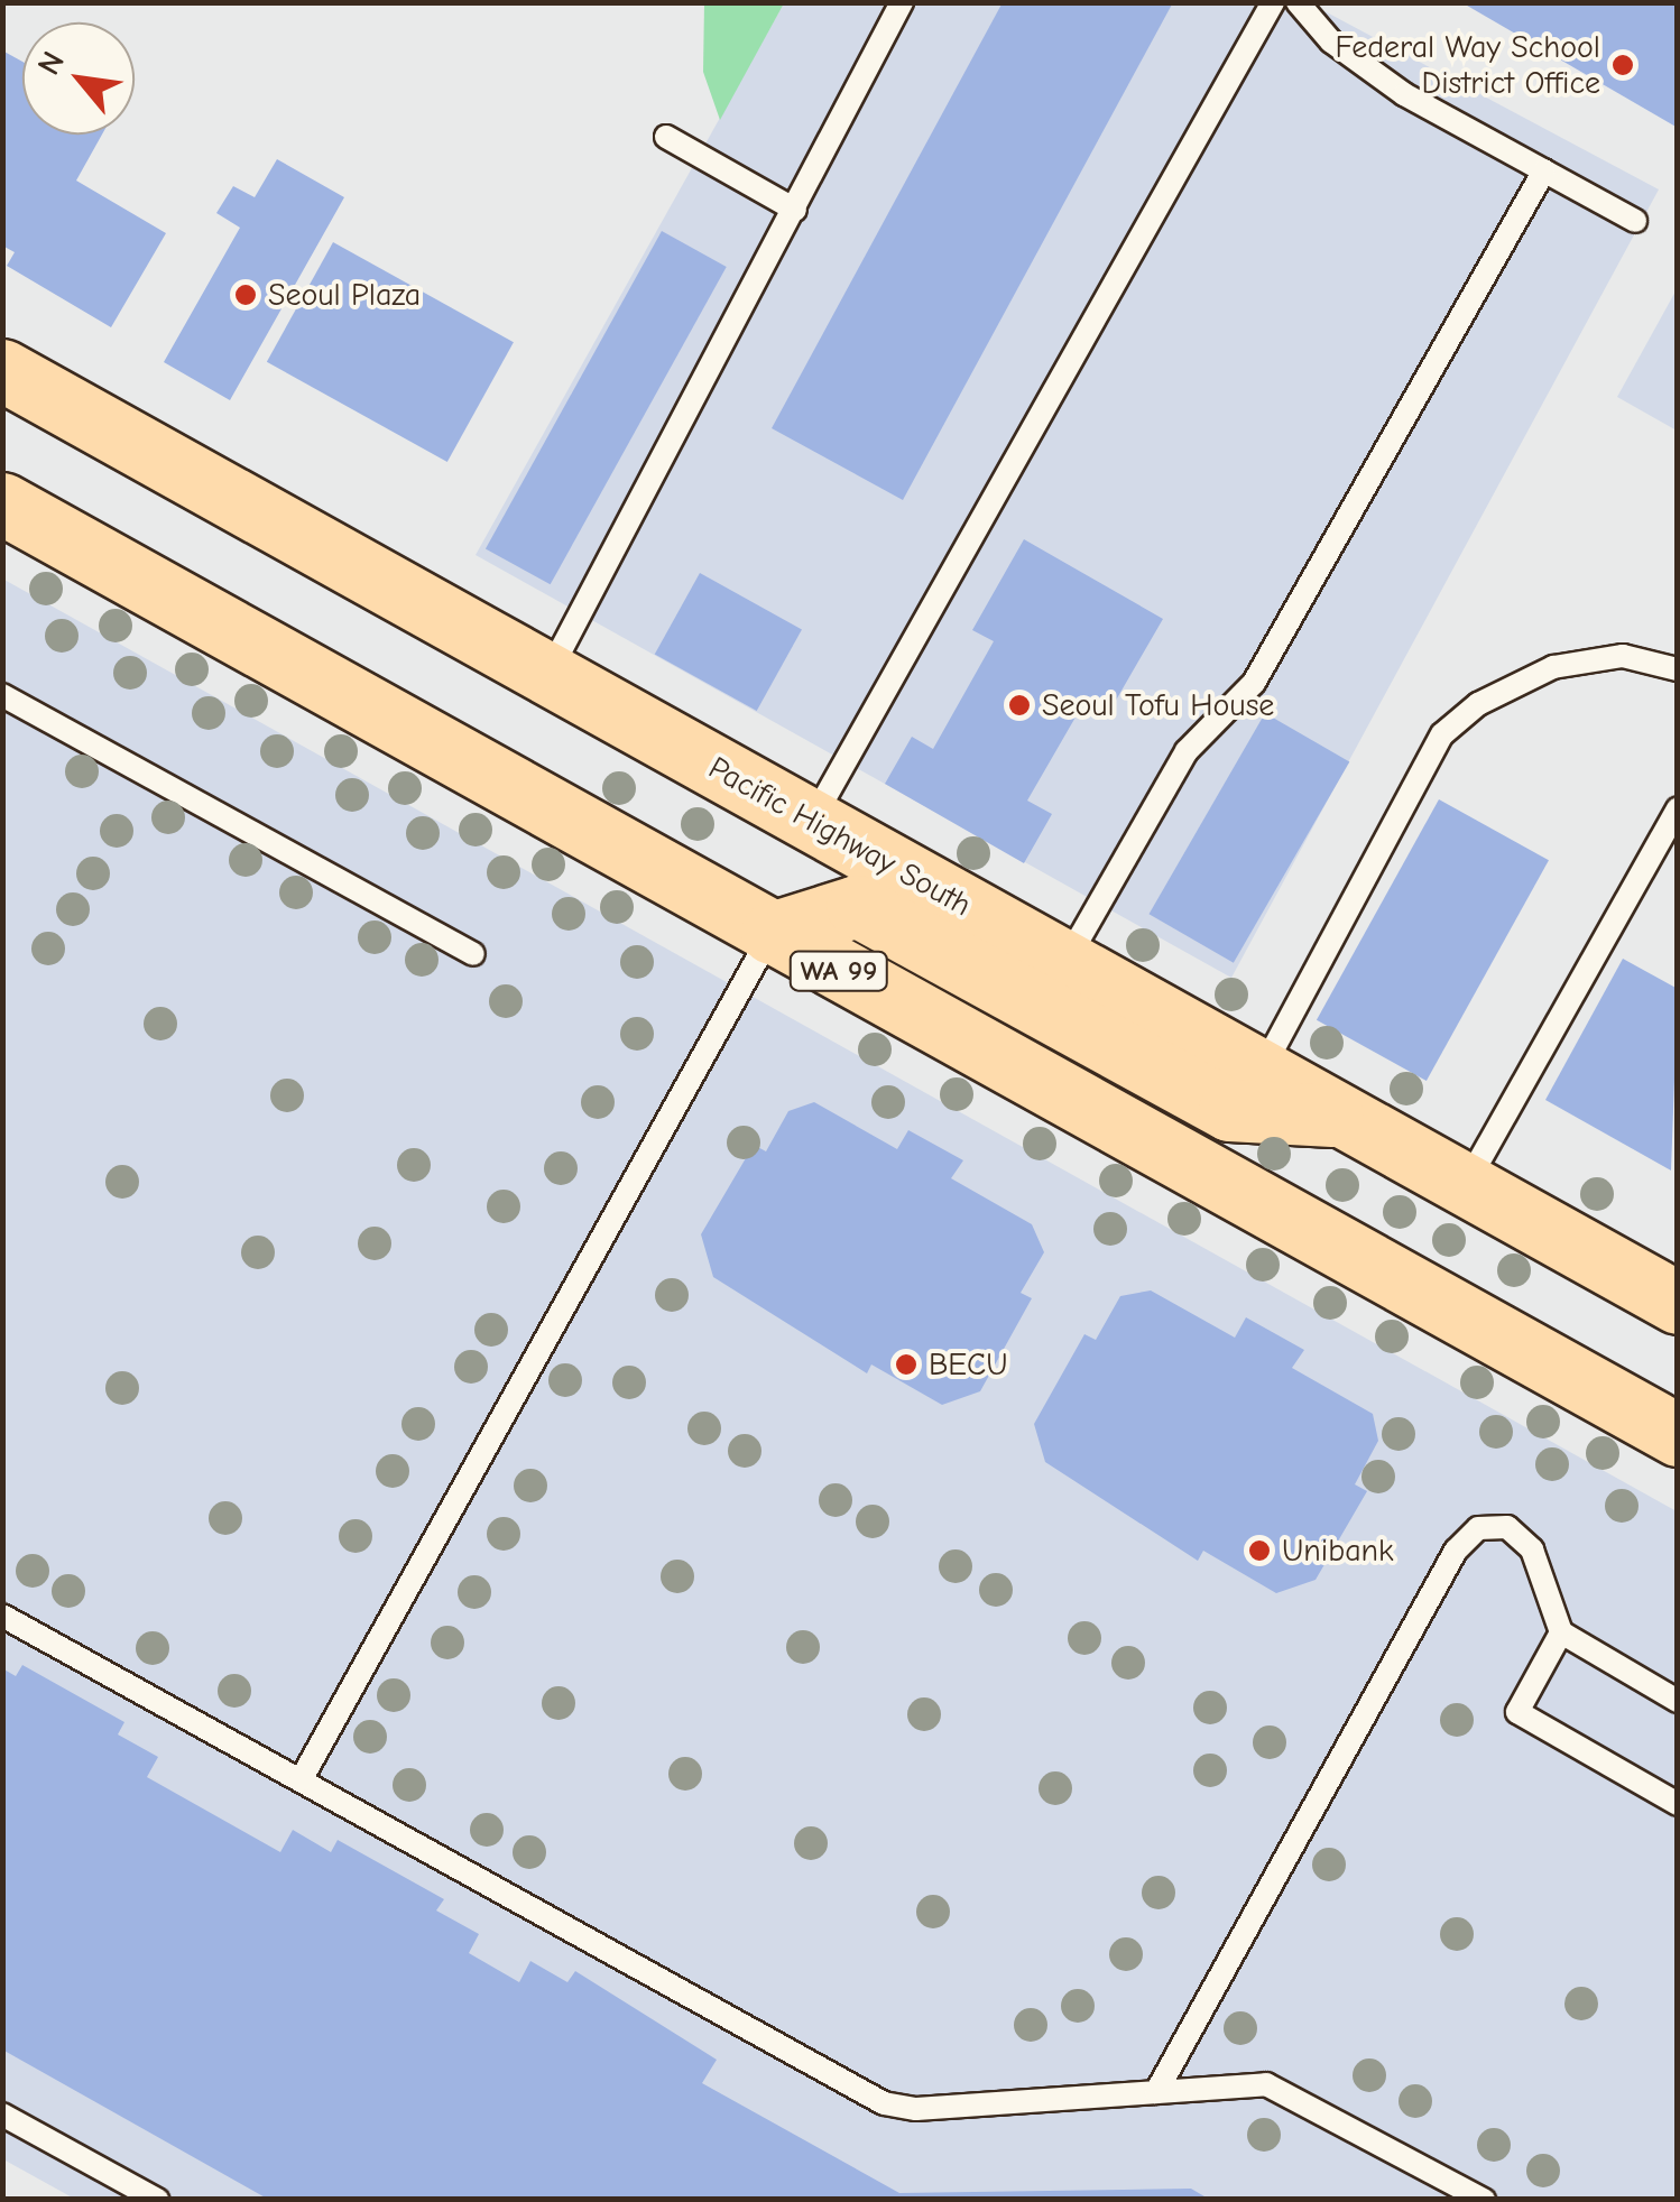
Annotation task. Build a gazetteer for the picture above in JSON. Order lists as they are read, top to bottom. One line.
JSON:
{"streets":{"main road":["Pacific Highway South","WA 99"]},"places":["Federal Way School District Office","Seoul Plaza","Seoul Tofu House","BECU","Unibank"],"north":"top left"}
